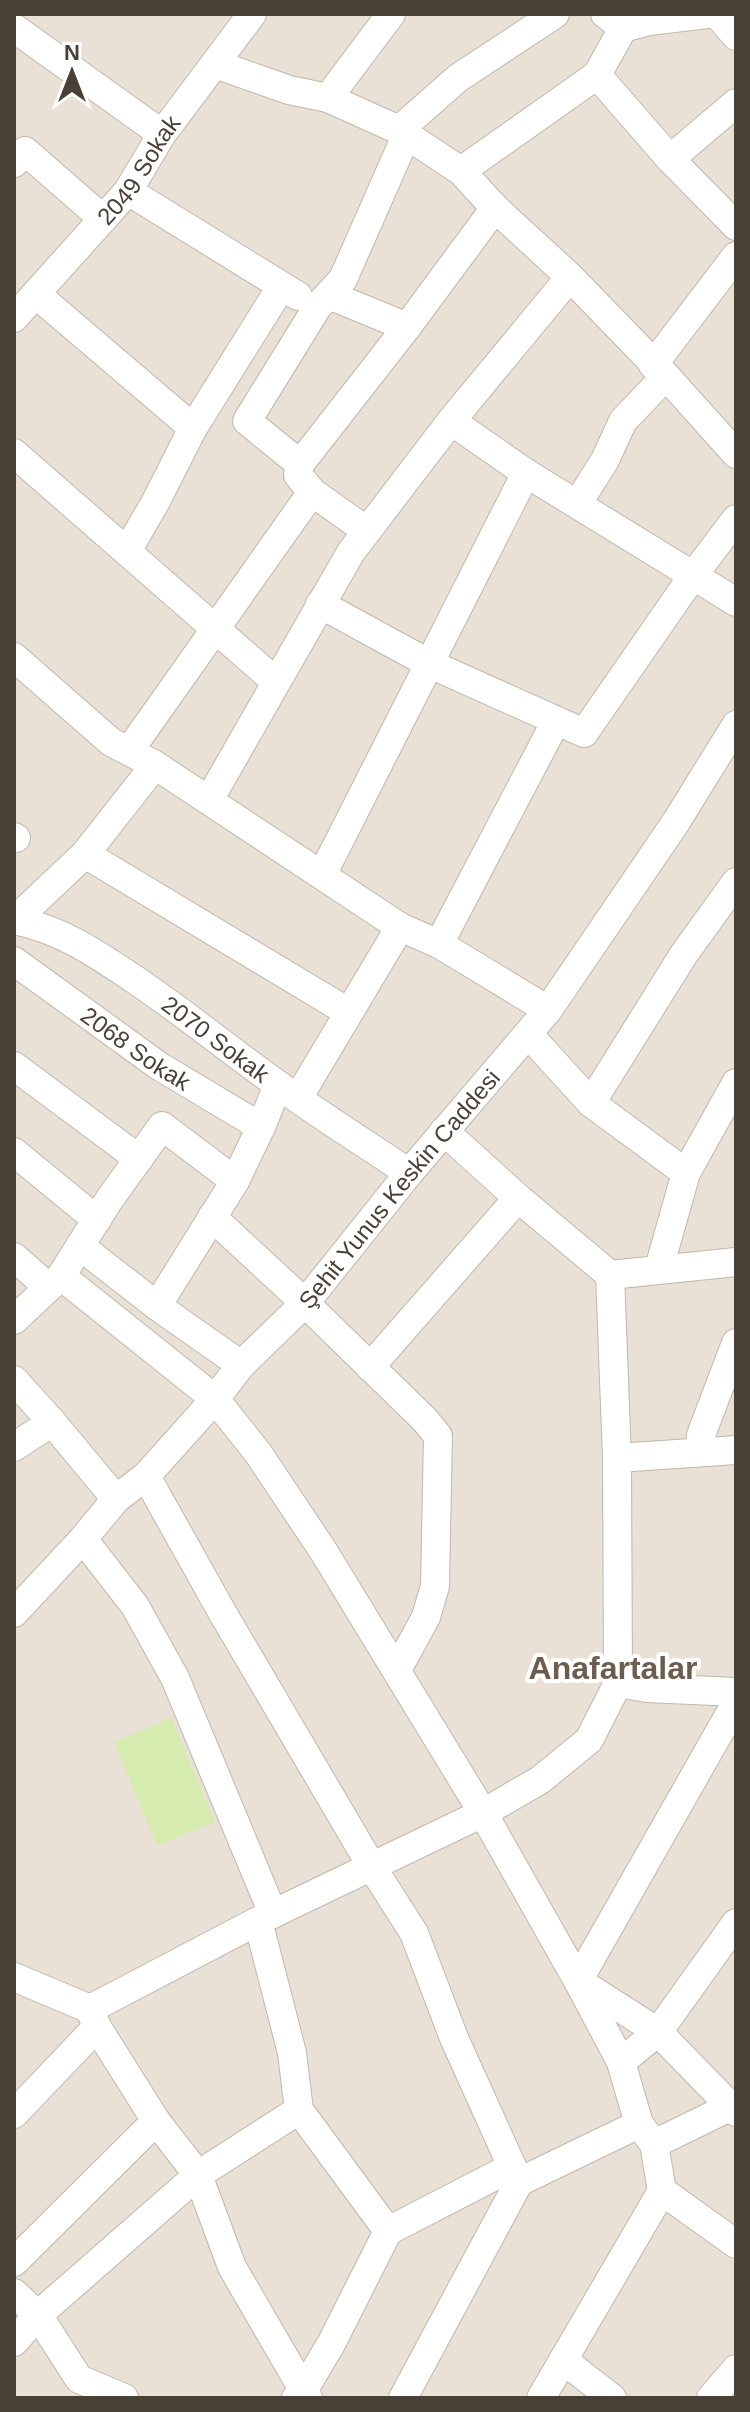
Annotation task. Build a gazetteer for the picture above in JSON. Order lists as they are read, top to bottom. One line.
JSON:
{"streets":{"street":["2049 Sokak","2070 Sokak","2068 Sokak","Şehit Yunus Keskin Caddesi"]},"crossings":[["2070 Sokak","Şehit Yunus Keskin Caddesi"]],"districts":["Anafartalar"],"north":"top"}
